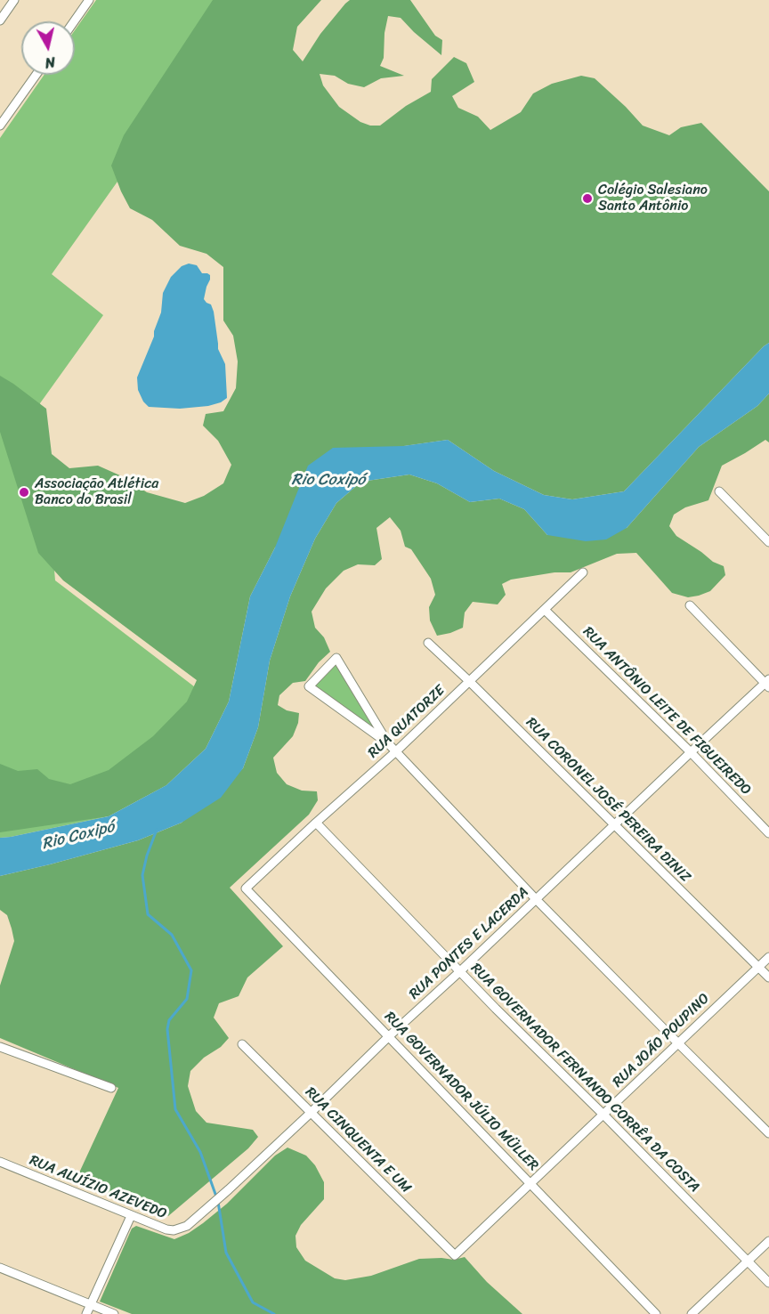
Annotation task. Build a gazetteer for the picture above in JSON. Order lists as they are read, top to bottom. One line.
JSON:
{"streets":{"street":["RUA ANTÔNIO LEITE DE FIGUEIREDO","RUA QUATORZE","RUA CORONEL JOSÉ PEREIRA DINIZ","RUA PONTES E LACERDA","RUA JOÃO POUPINO","RUA GOVERNADOR FERNANDO CORRÊA DA COSTA","RUA GOVERNADOR JÚLIO MÜLLER","RUA CINQUENTA E UM","RUA ALUÍZIO AZEVEDO"]},"crossings":[["RUA ANTÔNIO LEITE DE FIGUEIREDO","RUA QUATORZE"],["RUA ANTÔNIO LEITE DE FIGUEIREDO","RUA PONTES E LACERDA"],["RUA QUATORZE","RUA CORONEL JOSÉ PEREIRA DINIZ"],["RUA QUATORZE","RUA GOVERNADOR FERNANDO CORRÊA DA COSTA"],["RUA QUATORZE","RUA GOVERNADOR JÚLIO MÜLLER"],["RUA CORONEL JOSÉ PEREIRA DINIZ","RUA PONTES E LACERDA"],["RUA CORONEL JOSÉ PEREIRA DINIZ","RUA JOÃO POUPINO"],["RUA PONTES E LACERDA","RUA GOVERNADOR FERNANDO CORRÊA DA COSTA"],["RUA PONTES E LACERDA","RUA GOVERNADOR JÚLIO MÜLLER"],["RUA PONTES E LACERDA","RUA CINQUENTA E UM"],["RUA PONTES E LACERDA","RUA ALUÍZIO AZEVEDO"],["RUA JOÃO POUPINO","RUA GOVERNADOR FERNANDO CORRÊA DA COSTA"],["RUA JOÃO POUPINO","RUA GOVERNADOR JÚLIO MÜLLER"],["RUA JOÃO POUPINO","RUA CINQUENTA E UM"]],"water":["Rio Coxipó"],"places":["Colégio Salesiano Santo Antônio","Associação Atlética Banco do Brasil"],"north":"bottom"}
